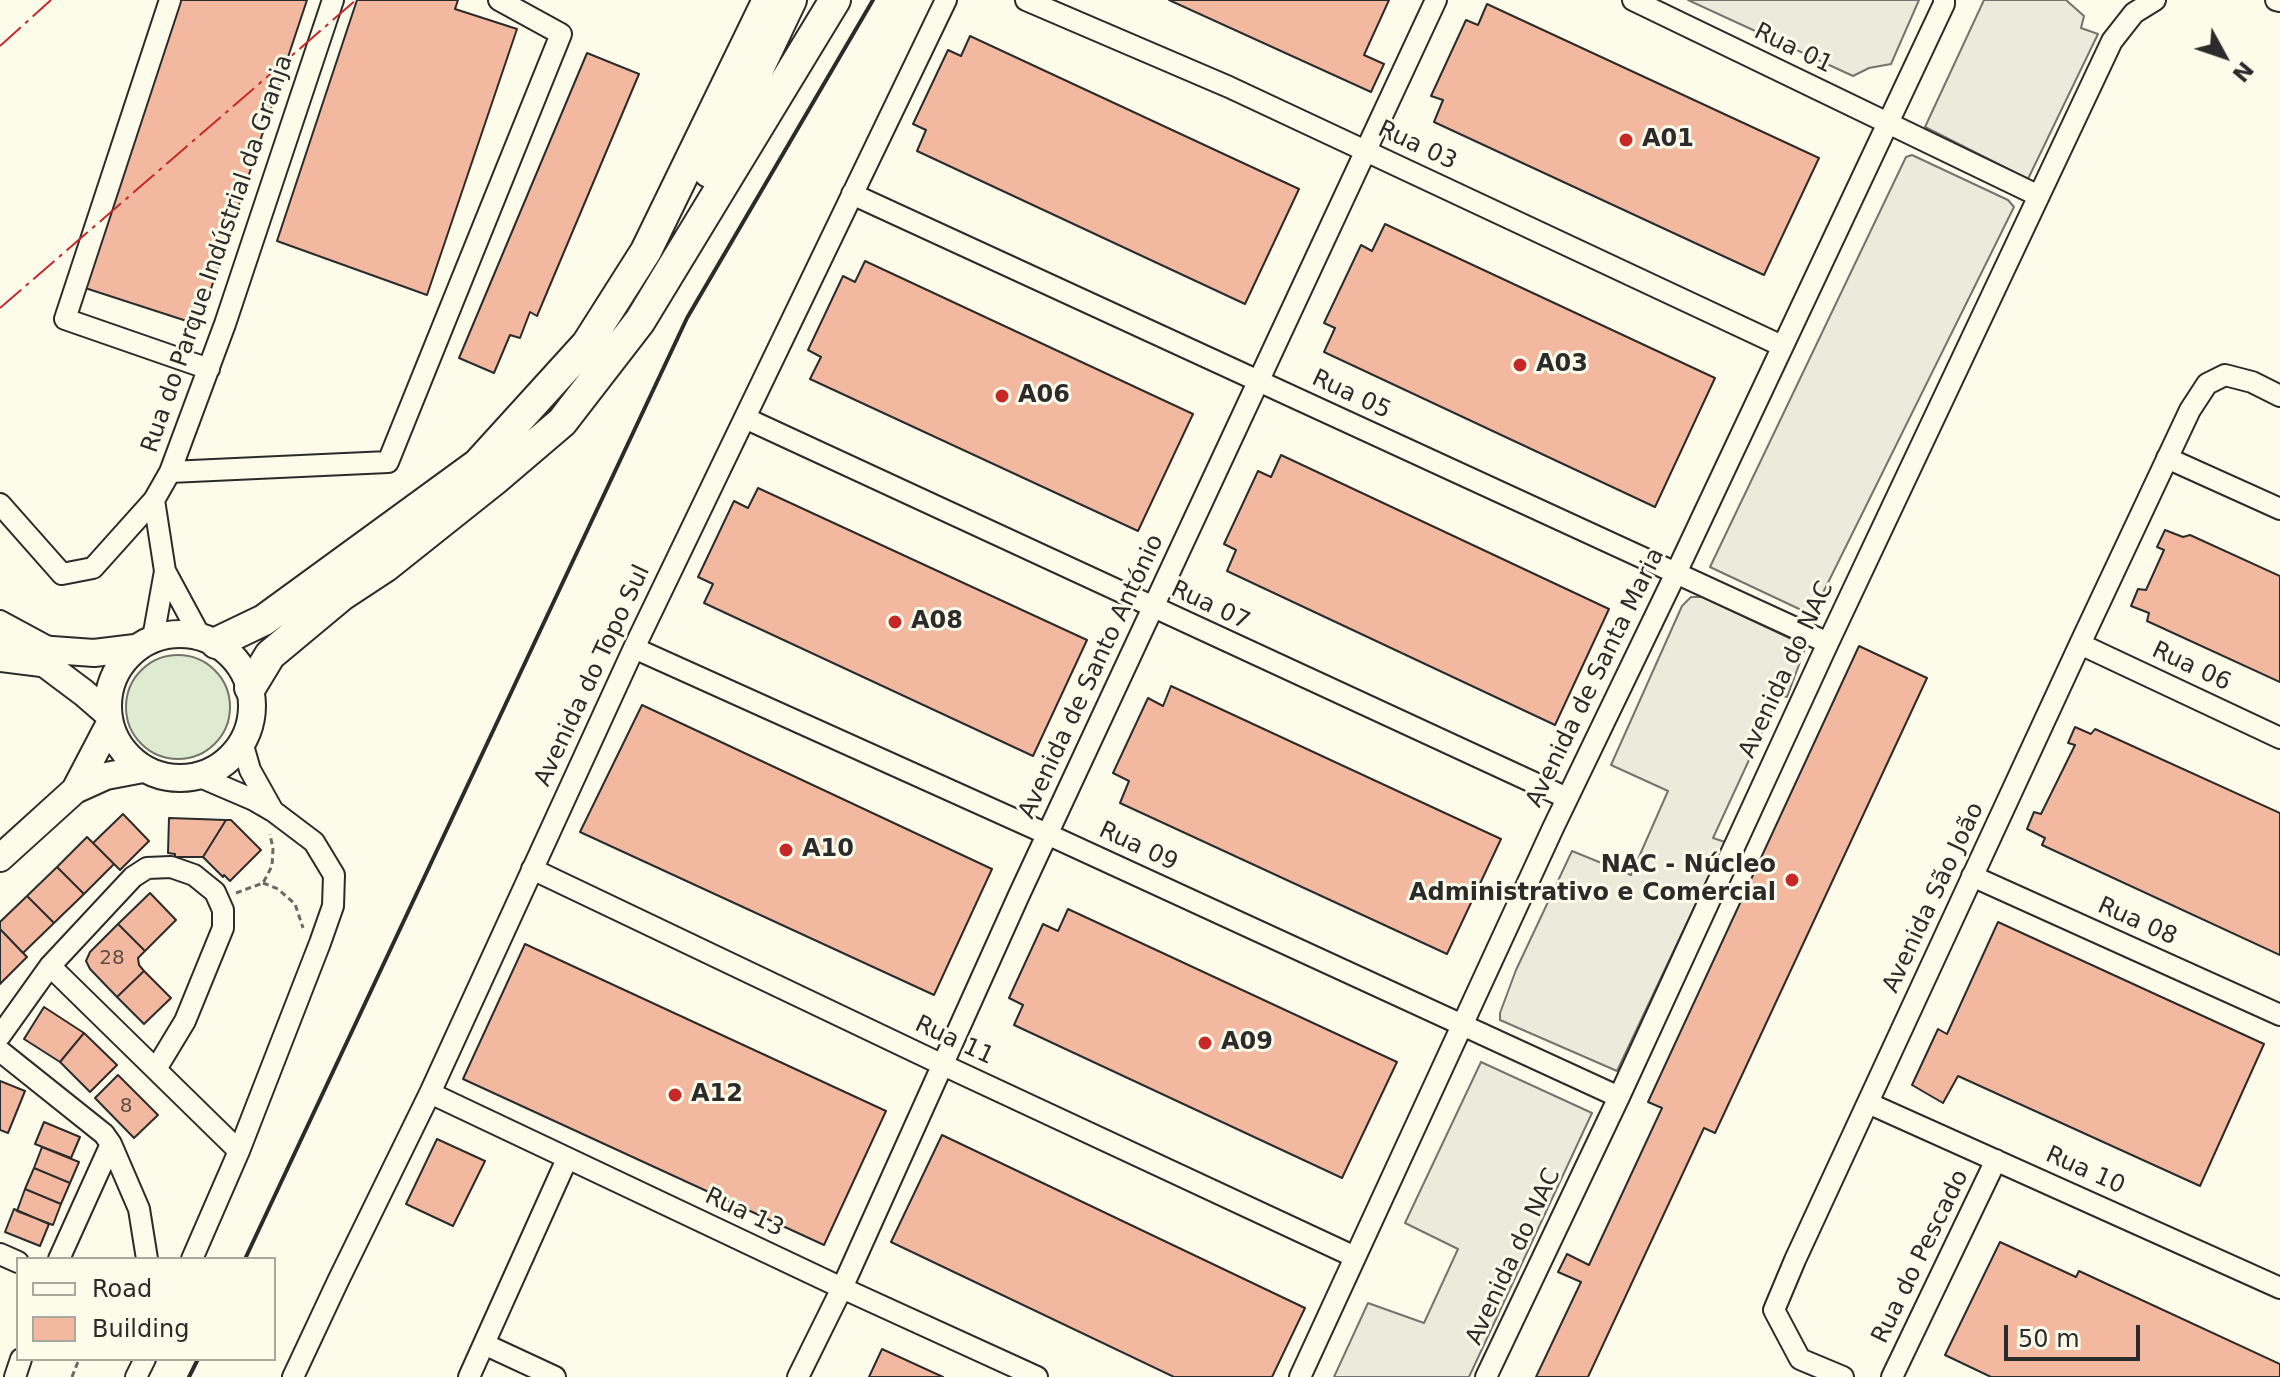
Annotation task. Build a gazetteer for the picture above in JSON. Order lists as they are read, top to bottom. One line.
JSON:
{"streets":{"street":["Rua 01","Rua 03","Rua do Parque Indústrial da Granja","Rua 05","Rua 07","Rua 06","Avenida do NAC","Avenida do Topo Sul","Avenida de Santo António","Avenida de Santa Maria","Rua 09","Avenida São João","Rua 08","Rua 11","Rua 10","Rua 13","Rua do Pescado"]},"crossings":[["Rua 01","Avenida do NAC"],["Rua 01","Avenida de Santa Maria"],["Rua 03","Avenida de Santo António"],["Rua 03","Avenida de Santa Maria"],["Rua 05","Avenida do NAC"],["Rua 05","Avenida do Topo Sul"],["Rua 05","Avenida de Santo António"],["Rua 05","Avenida de Santa Maria"],["Rua 07","Avenida do Topo Sul"],["Rua 07","Avenida de Santo António"],["Rua 07","Avenida de Santa Maria"],["Rua 06","Avenida São João"],["Avenida do NAC","Rua 09"],["Avenida do Topo Sul","Rua 09"],["Avenida do Topo Sul","Rua 11"],["Avenida do Topo Sul","Rua 13"],["Avenida de Santo António","Rua 09"],["Avenida de Santo António","Rua 11"],["Avenida de Santo António","Rua 13"],["Avenida de Santa Maria","Rua 09"],["Avenida de Santa Maria","Rua 11"],["Avenida São João","Rua 08"],["Avenida São João","Rua 10"],["Rua 10","Rua do Pescado"]],"places":["A01","A03","A06","A08","A10","NAC - Núcleo Administrativo e Comercial","A09","A12"],"house_numbers":["28","8"],"legend":["Road","Building"],"scale_bar":"50 m","north":"bottom right"}
